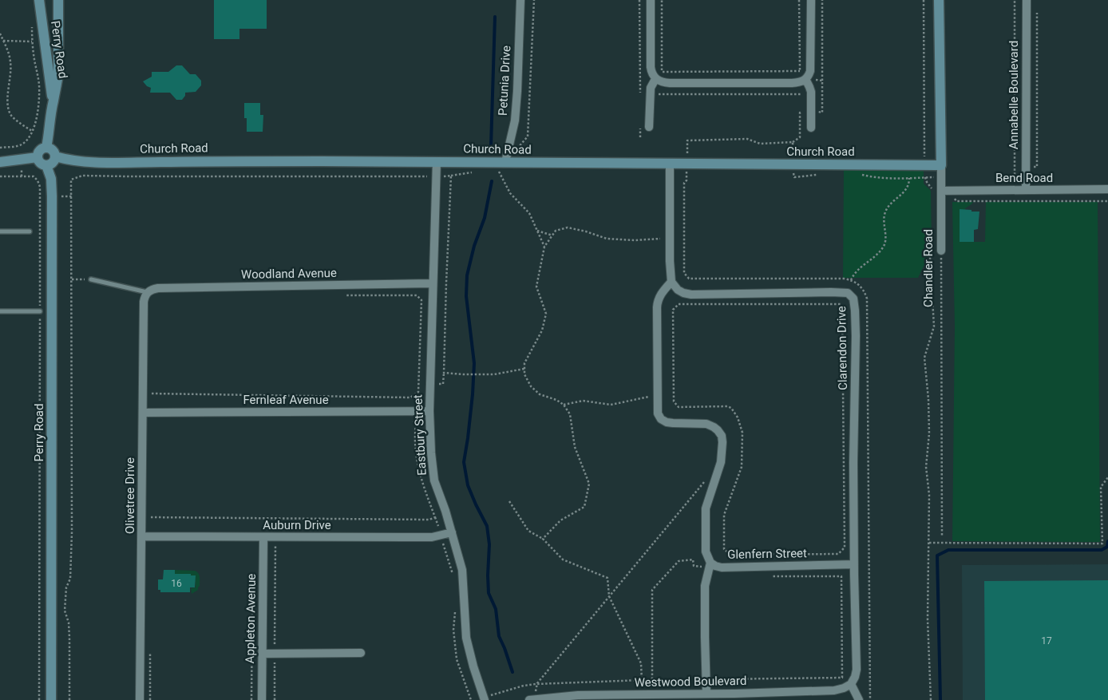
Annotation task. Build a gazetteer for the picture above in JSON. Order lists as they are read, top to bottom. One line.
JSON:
{"streets":{"main road":["Perry Road","Church Road","Chandler Road"],"street":["Petunia Drive","Annabelle Boulevard","Bend Road","Woodland Avenue","Clarendon Drive","Fernleaf Avenue","Eastbury Street","Olivetree Drive","Auburn Drive","Glenfern Street","Appleton Avenue","Westwood Boulevard"]},"crossings":[["Perry Road","Church Road"],["Petunia Drive","Church Road"],["Annabelle Boulevard","Bend Road"],["Church Road","Chandler Road"],["Church Road","Eastbury Street"],["Bend Road","Chandler Road"],["Woodland Avenue","Eastbury Street"],["Woodland Avenue","Olivetree Drive"],["Clarendon Drive","Glenfern Street"],["Clarendon Drive","Westwood Boulevard"],["Fernleaf Avenue","Eastbury Street"],["Fernleaf Avenue","Olivetree Drive"],["Eastbury Street","Auburn Drive"],["Olivetree Drive","Auburn Drive"],["Auburn Drive","Appleton Avenue"]],"house_numbers":["16","17"]}
